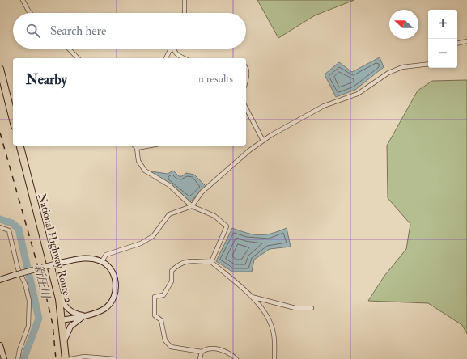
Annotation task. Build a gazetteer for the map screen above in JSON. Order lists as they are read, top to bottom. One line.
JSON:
{"streets":{"highway":["National Highway Route 2"]},"water":["新圧川"],"north":"left","page":{"map_buttons":["+","−"],"search":"Search here","heading":["Nearby","0 results"]}}
